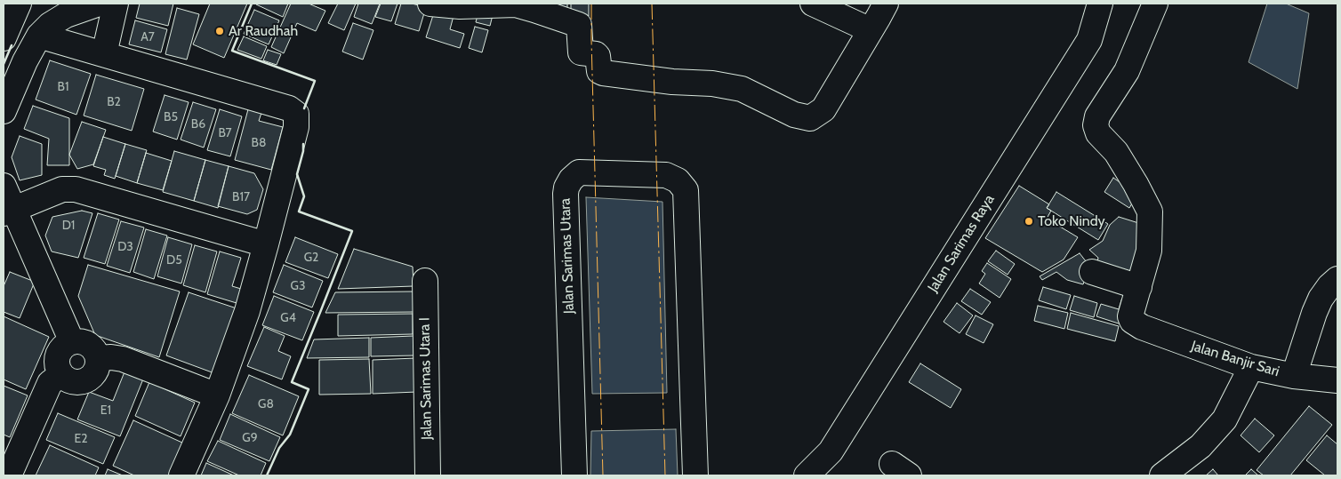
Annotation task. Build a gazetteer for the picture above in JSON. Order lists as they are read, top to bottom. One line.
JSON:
{"streets":{"street":["Jalan Sarimas Raya","Jalan Sarimas Utara","Jalan Banjir Sari","Jalan Sarimas Utara I"]},"places":["Ar Raudhah","Toko Nindy"],"house_numbers":["A7","B1","B2","B5","B6","B7","B8","B17","D1","D3","G2","D5","G3","G4","G8","E1","G9","E2"]}
